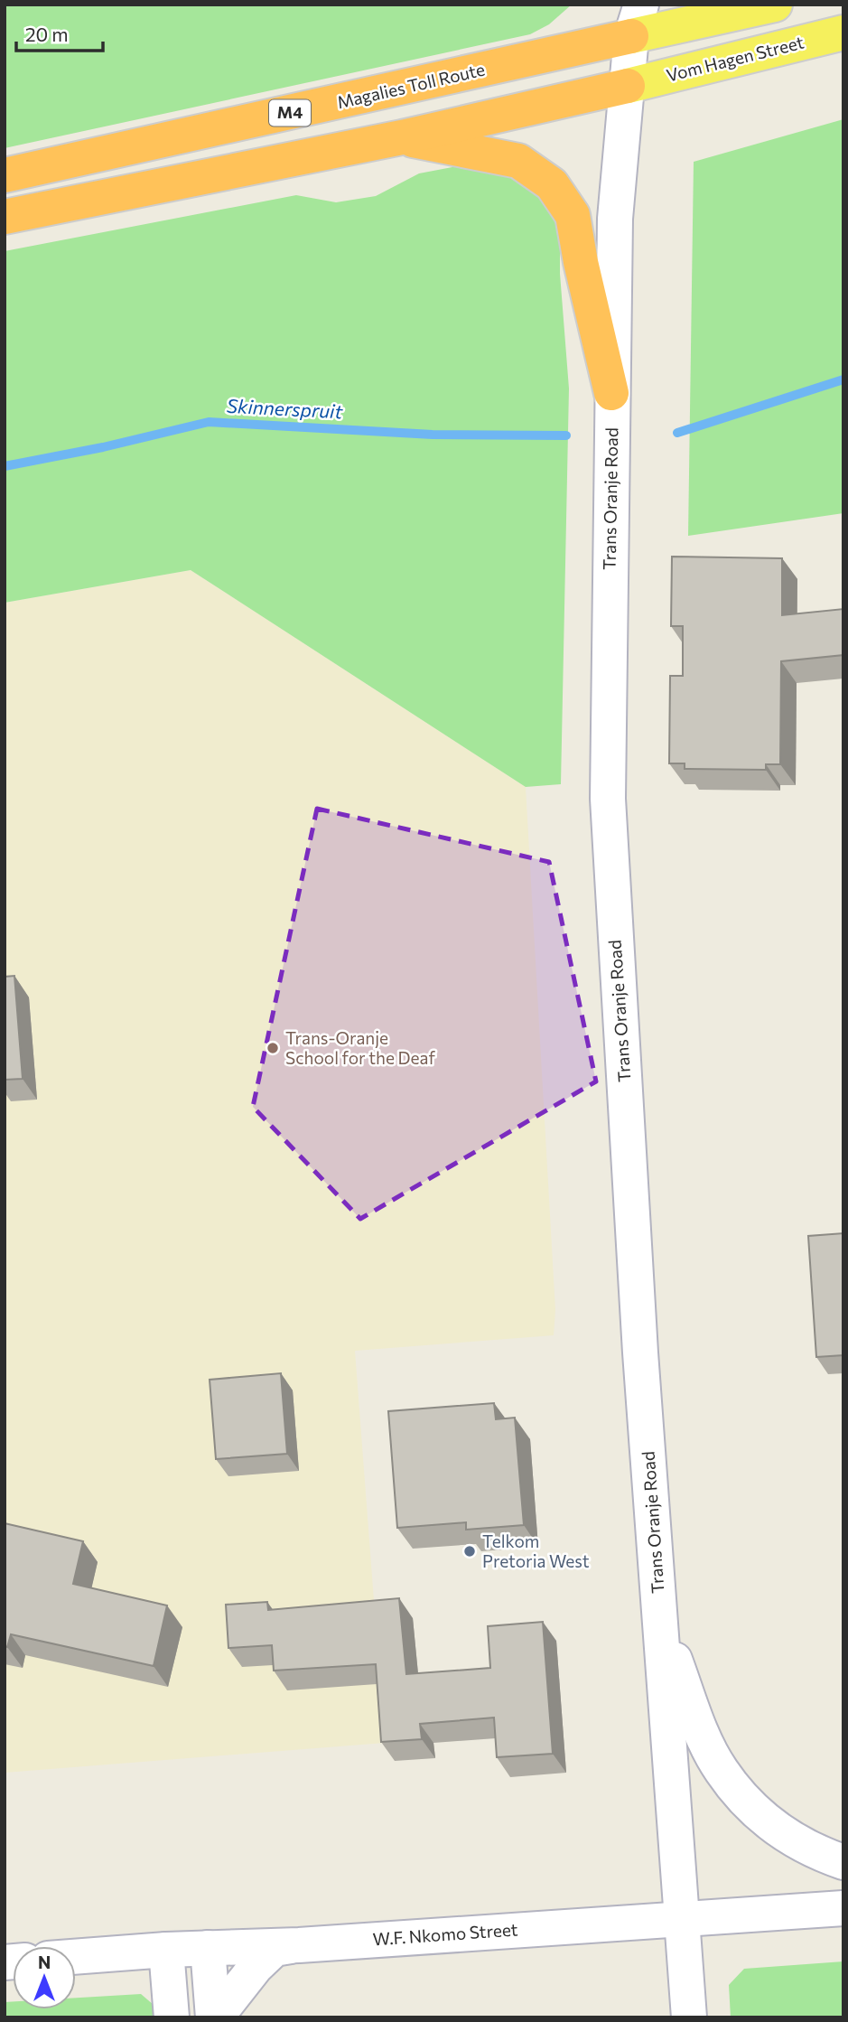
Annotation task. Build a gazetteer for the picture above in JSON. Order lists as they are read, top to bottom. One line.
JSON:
{"streets":{"highway":["Magalies Toll Route","M4"],"main road":["Vom Hagen Street","Trans Oranje Road","W.F. Nkomo Street"]},"crossings":[["Vom Hagen Street","Trans Oranje Road"],["Magalies Toll Route","M4"],["Magalies Toll Route","Trans Oranje Road"],["M4","Trans Oranje Road"],["Trans Oranje Road","W.F. Nkomo Street"]],"water":["Skinnerspruit"],"places":["Trans-Oranje School for the Deaf","Telkom Pretoria West"],"scale_bar":"20 m","north":"top"}
